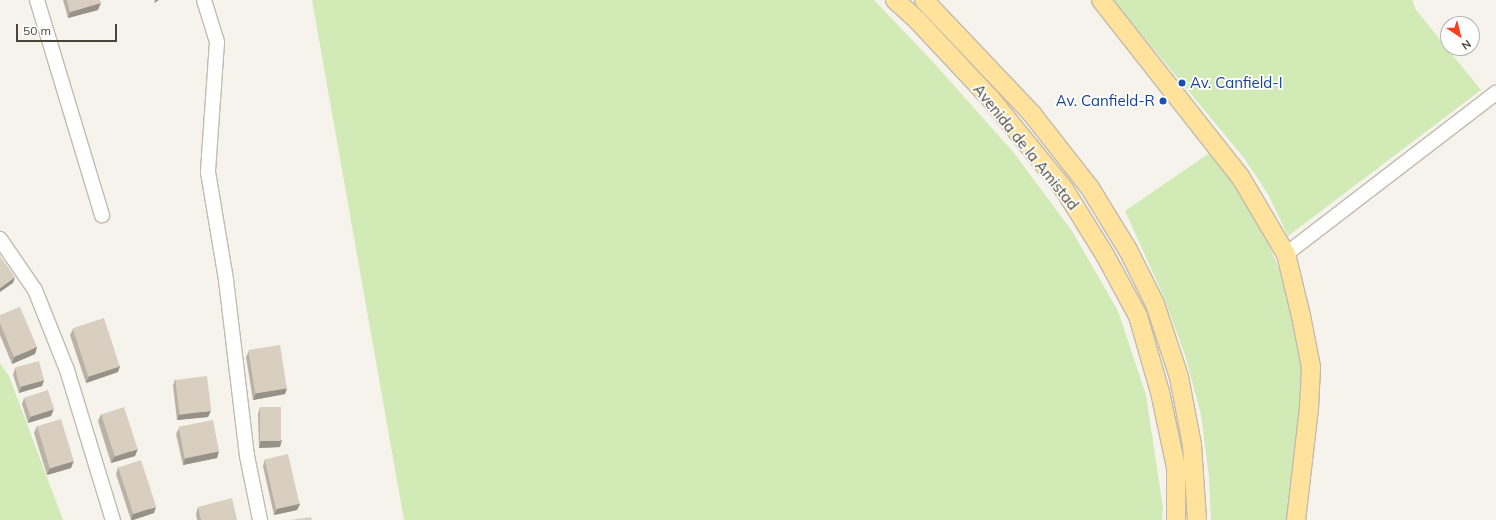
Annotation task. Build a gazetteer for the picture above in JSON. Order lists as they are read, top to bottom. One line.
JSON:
{"streets":{"main road":["Avenida de la Amistad"]},"places":["Av. Canfield-I","Av. Canfield-R"],"scale_bar":"50 m","north":"bottom right"}
